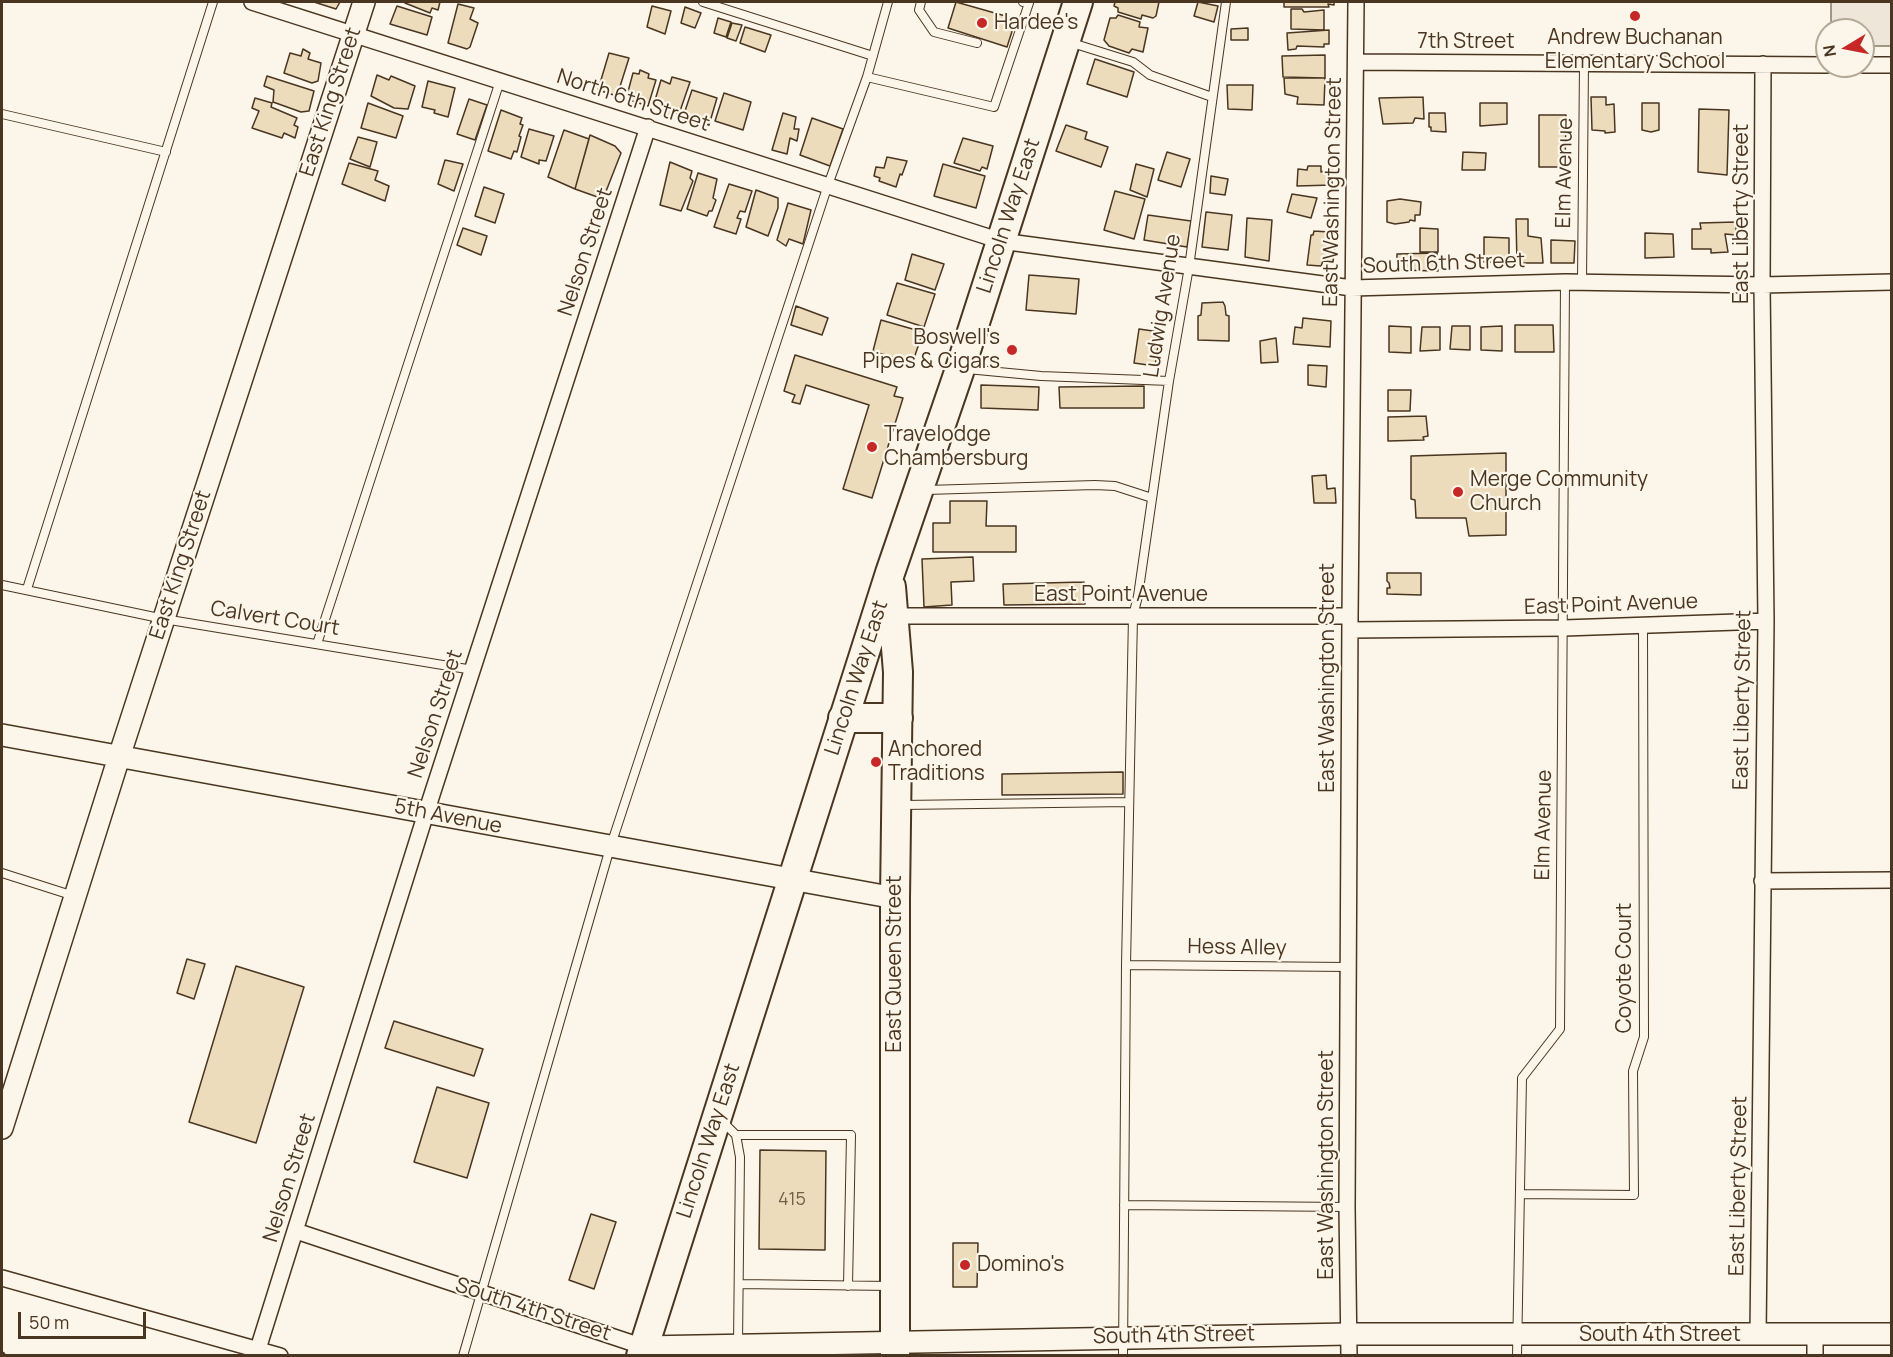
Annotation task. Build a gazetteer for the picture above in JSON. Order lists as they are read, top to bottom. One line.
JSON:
{"streets":{"highway":["Lincoln Way East","East Queen Street"],"street":["7th Street","North 6th Street","East King Street","East Washington Street","East Liberty Street","Nelson Street","South 6th Street","East Point Avenue","5th Avenue","South 4th Street"],"lane":["Elm Avenue","Ludwig Avenue","Calvert Court","Hess Alley","Coyote Court"]},"crossings":[["7th Street","Elm Avenue"],["7th Street","East Washington Street"],["7th Street","East Liberty Street"],["North 6th Street","East King Street"],["North 6th Street","Lincoln Way East"],["North 6th Street","Nelson Street"],["North 6th Street","South 6th Street"],["East King Street","Calvert Court"],["East King Street","5th Avenue"],["Elm Avenue","South 6th Street"],["Elm Avenue","East Point Avenue"],["Elm Avenue","Coyote Court"],["Elm Avenue","South 4th Street"],["East Washington Street","South 6th Street"],["East Washington Street","East Point Avenue"],["East Washington Street","Hess Alley"],["East Washington Street","South 4th Street"],["East Liberty Street","South 6th Street"],["East Liberty Street","East Point Avenue"],["East Liberty Street","South 4th Street"],["Lincoln Way East","South 6th Street"],["Lincoln Way East","5th Avenue"],["Lincoln Way East","East Queen Street"],["Lincoln Way East","South 4th Street"],["Nelson Street","Calvert Court"],["Nelson Street","5th Avenue"],["Nelson Street","South 4th Street"],["South 6th Street","Ludwig Avenue"],["Ludwig Avenue","East Point Avenue"],["East Point Avenue","East Queen Street"],["East Point Avenue","Coyote Court"],["5th Avenue","East Queen Street"],["East Queen Street","South 4th Street"]],"places":["Andrew Buchanan Elementary School","Hardee's","Boswell's Pipes & Cigars","Travelodge Chambersburg","Merge Community Church","Anchored Traditions","Domino's"],"house_numbers":["415"],"scale_bar":"50 m","north":"left"}
